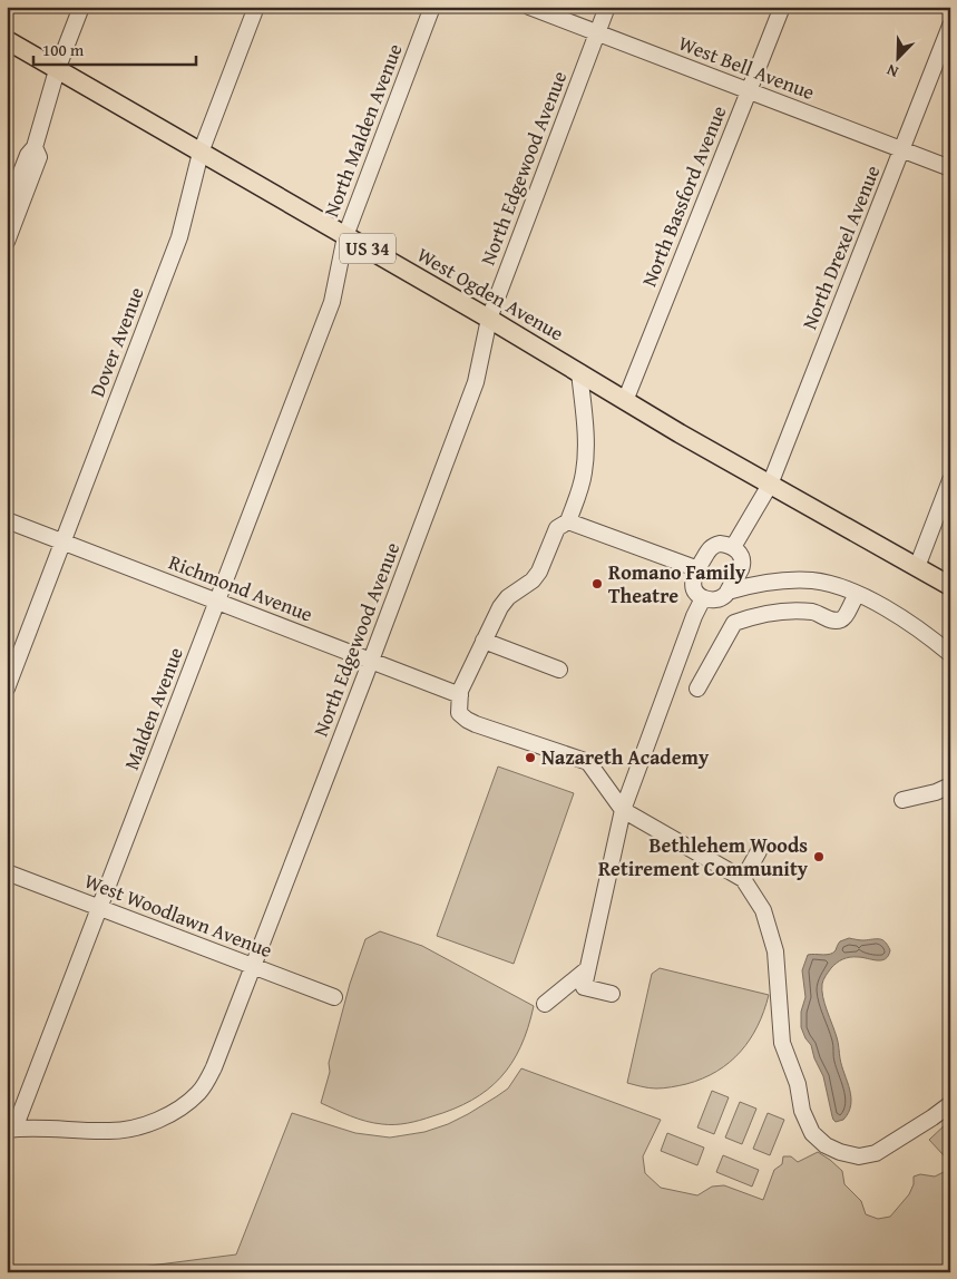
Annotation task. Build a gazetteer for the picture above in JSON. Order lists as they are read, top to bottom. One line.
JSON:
{"streets":{"main road":["US 34","West Ogden Avenue"],"street":["West Bell Avenue","North Malden Avenue","North Edgewood Avenue","North Bassford Avenue","North Drexel Avenue","Dover Avenue","Richmond Avenue","Malden Avenue","West Woodlawn Avenue"]},"crossings":[["West Bell Avenue","North Edgewood Avenue"],["West Bell Avenue","North Bassford Avenue"],["West Bell Avenue","North Drexel Avenue"],["North Malden Avenue","West Ogden Avenue"],["North Malden Avenue","Malden Avenue"],["North Edgewood Avenue","West Ogden Avenue"],["North Edgewood Avenue","Richmond Avenue"],["North Edgewood Avenue","Malden Avenue"],["North Edgewood Avenue","West Woodlawn Avenue"],["North Bassford Avenue","West Ogden Avenue"],["North Drexel Avenue","West Ogden Avenue"],["West Ogden Avenue","Dover Avenue"],["Dover Avenue","Richmond Avenue"],["Richmond Avenue","Malden Avenue"],["Malden Avenue","West Woodlawn Avenue"]],"places":["Romano Family Theatre","Nazareth Academy","Bethlehem Woods Retirement Community"],"scale_bar":"100 m","north":"bottom left"}
